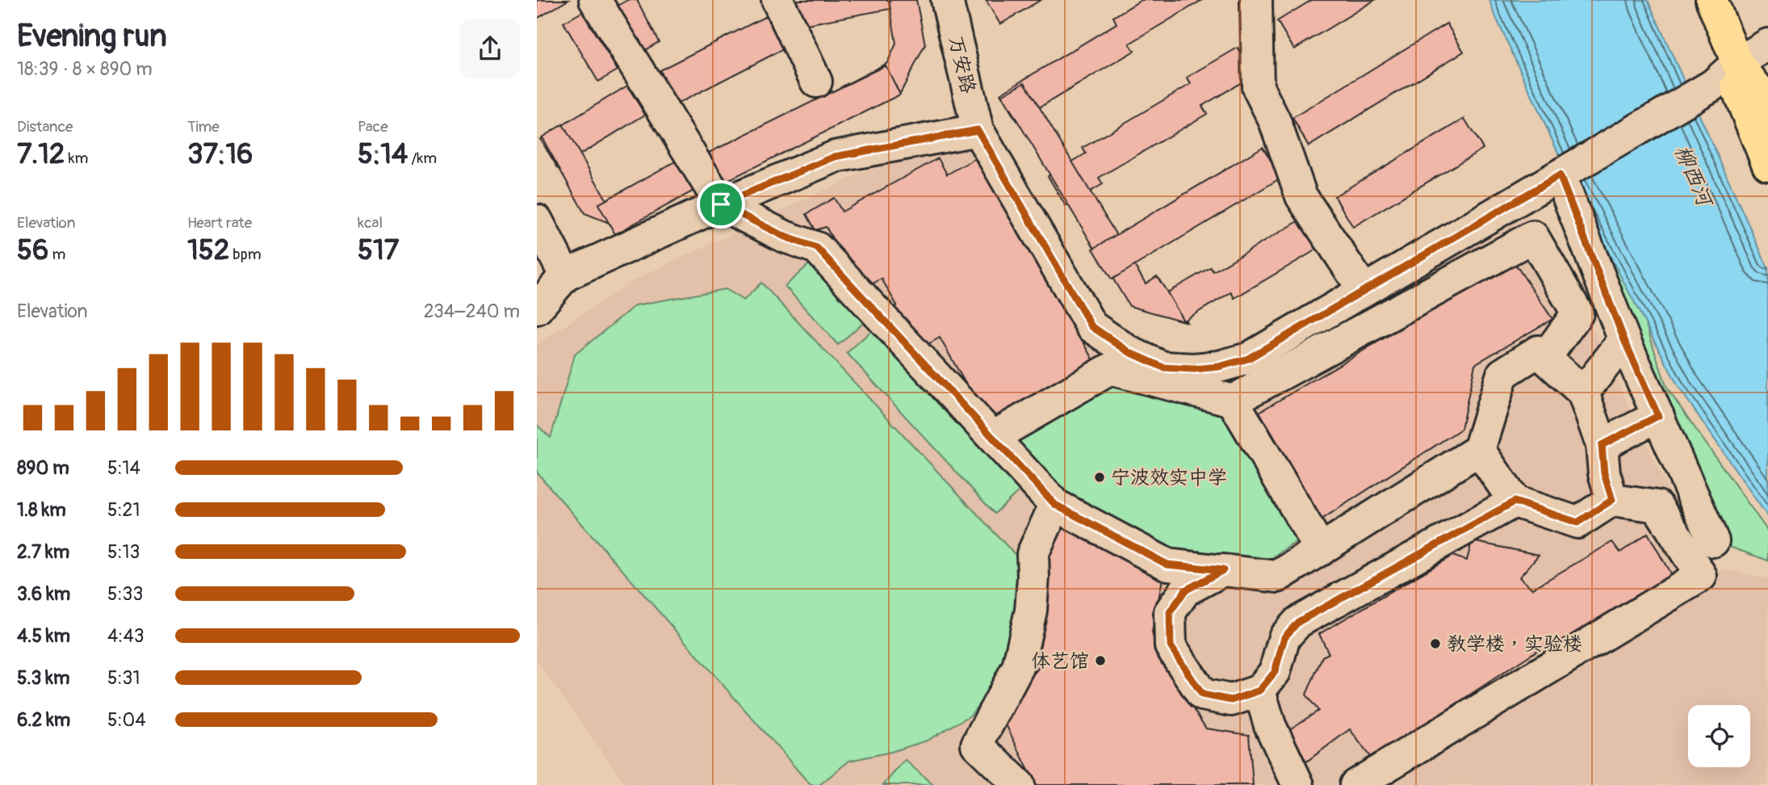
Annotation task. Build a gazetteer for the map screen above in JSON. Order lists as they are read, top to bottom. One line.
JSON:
{"streets":{"street":["万安路"]},"water":["柳西河"],"places":["宁波效实中学","教学楼，实验楼","体艺馆"],"page":{"heading":["Evening run","18:39 · 8 × 890 m"],"stats":[["Distance","7.12 km"],["Time","37:16"],["Pace","5:14 /km"],["Elevation","56 m"],["Heart rate","152 bpm"],["kcal","517"]],"chart":["Elevation","234–240 m"],"list":[{"name":"890 m","note":"5:14"},{"name":"1.8 km","note":"5:21"},{"name":"2.7 km","note":"5:13"},{"name":"3.6 km","note":"5:33"},{"name":"4.5 km","note":"4:43"},{"name":"5.3 km","note":"5:31"},{"name":"6.2 km","note":"5:04"}]}}
